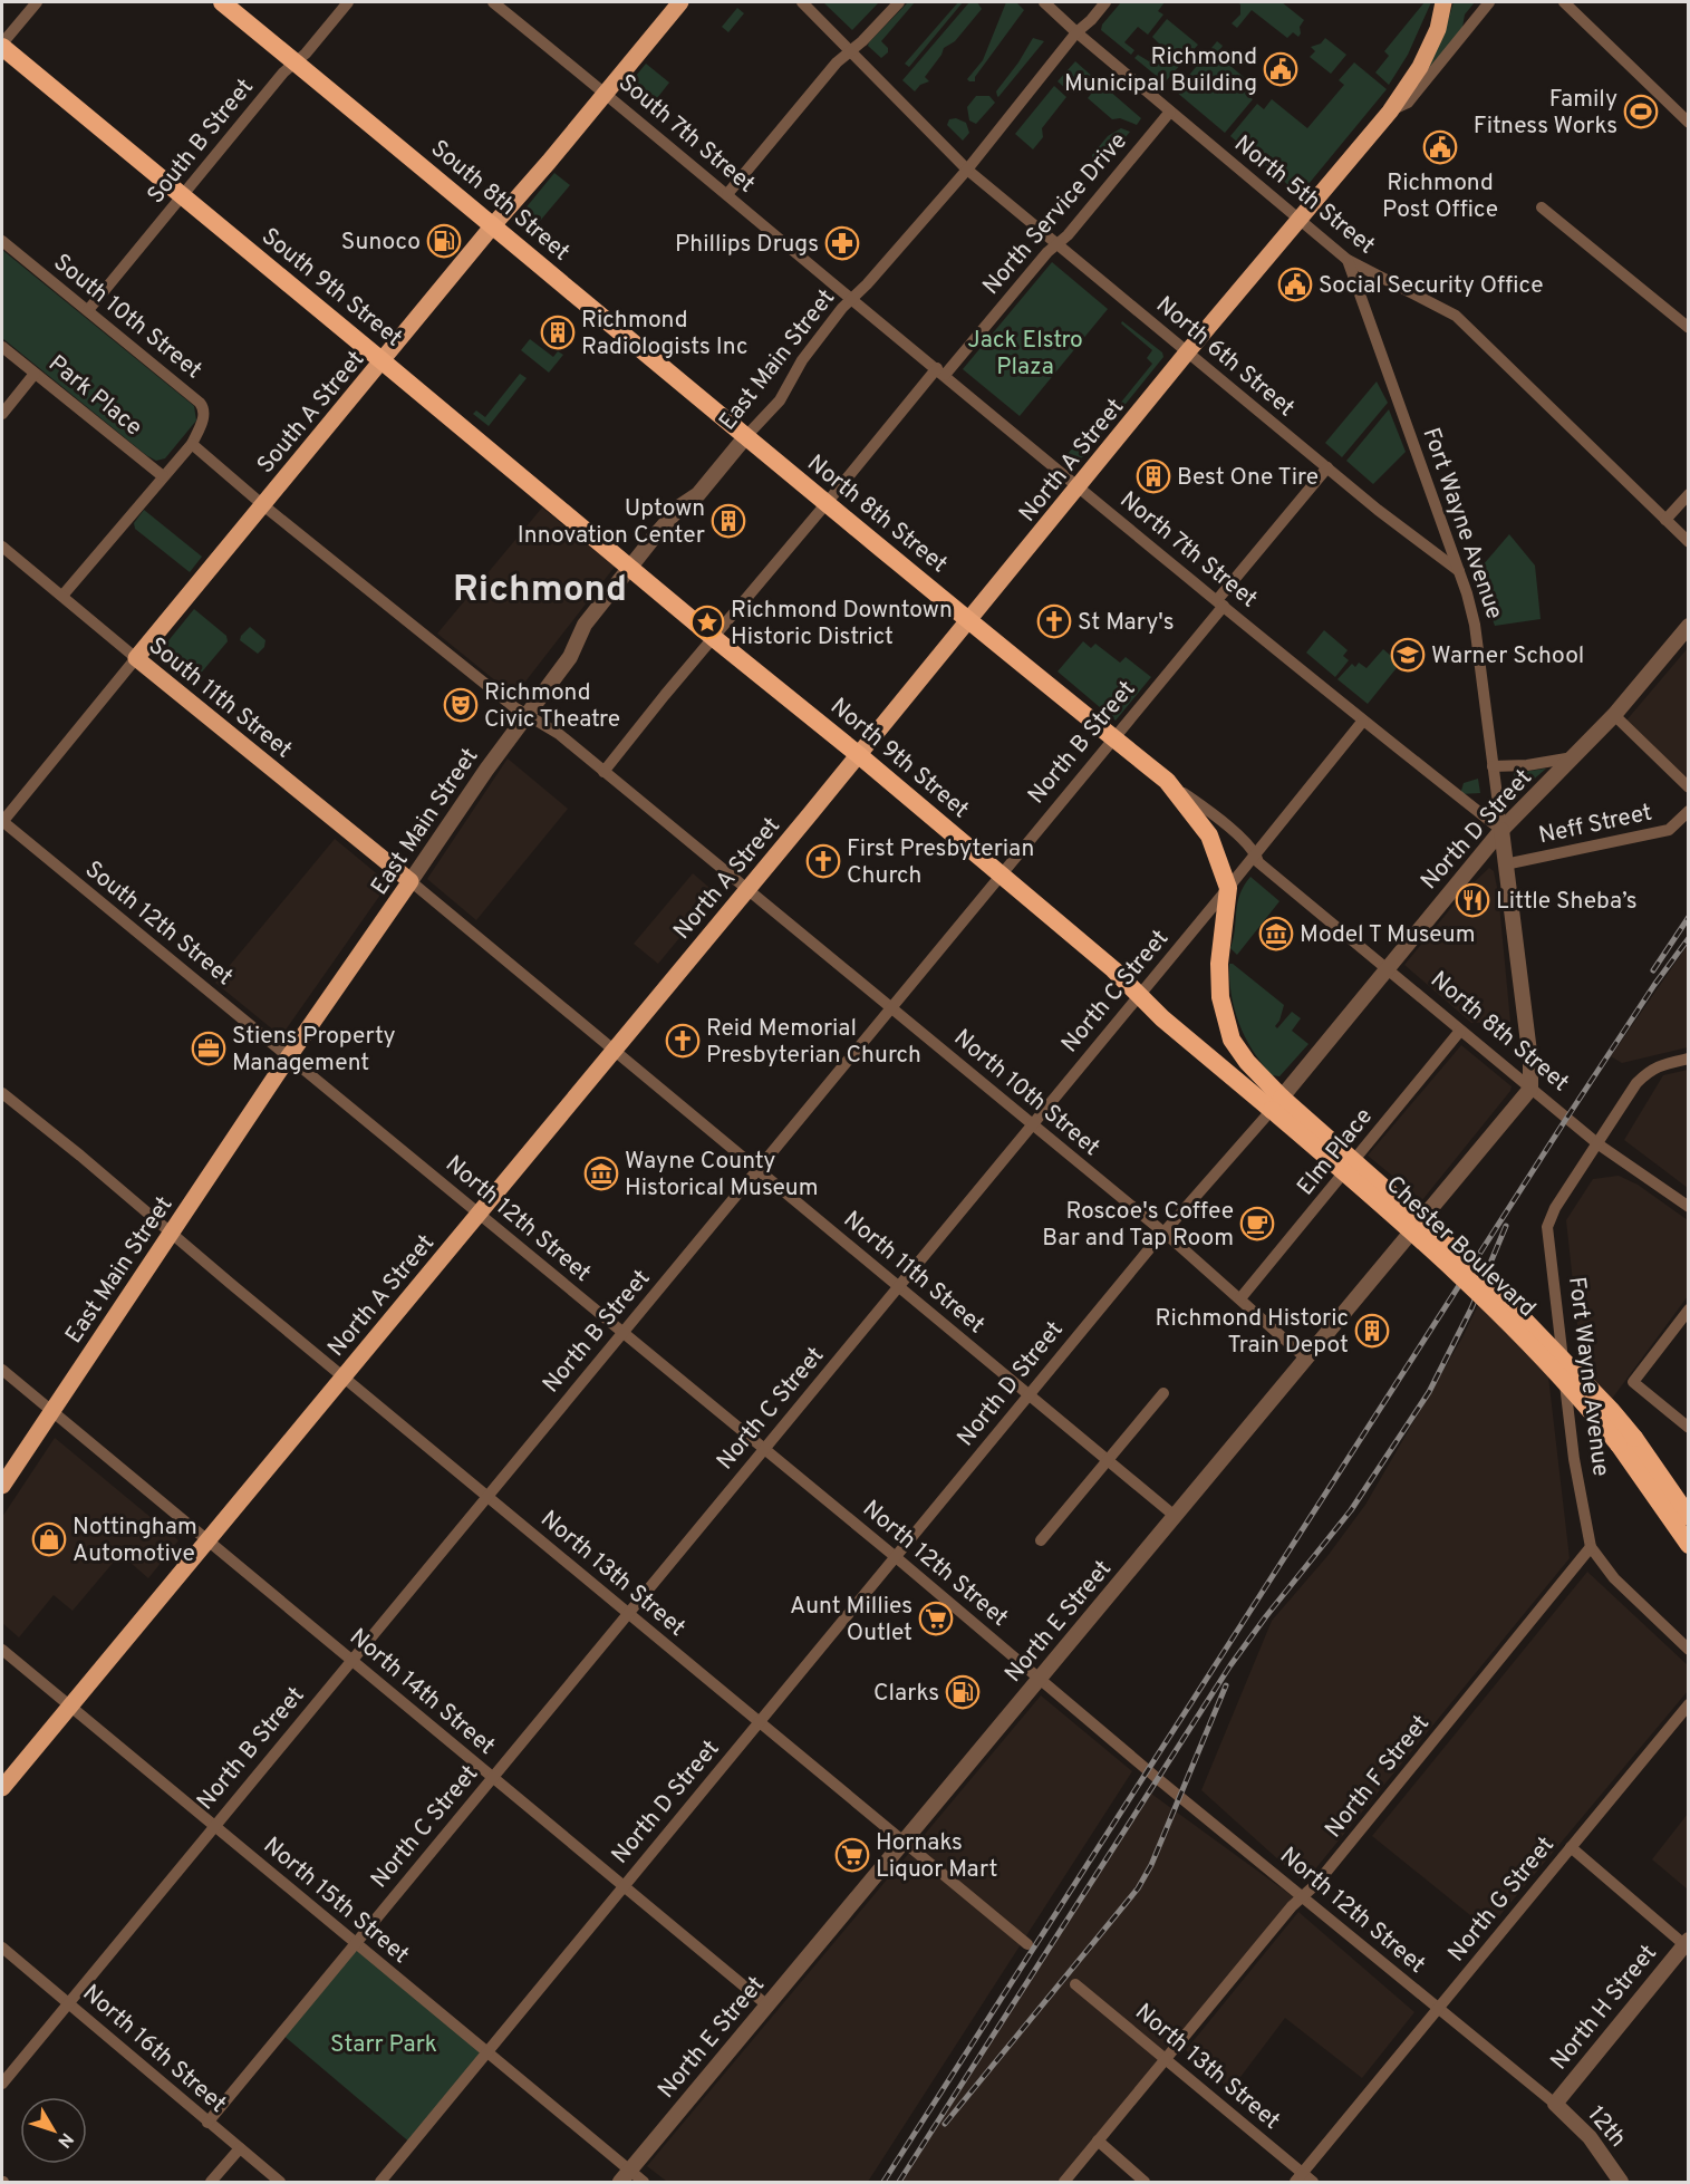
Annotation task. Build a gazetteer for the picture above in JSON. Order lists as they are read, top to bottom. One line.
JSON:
{"streets":{"highway":["South 8th Street","South 9th Street","North 8th Street","North 9th Street","Chester Boulevard"],"main road":["East Main Street","South A Street","North A Street","South 11th Street"],"street":["South 7th Street","South B Street","North 5th Street","North Service Drive","South 10th Street","North 6th Street","Park Place","Fort Wayne Avenue","North 7th Street","North B Street","Neff Street","North D Street","South 12th Street","North C Street","North 10th Street","Elm Place","North 12th Street","North 11th Street","North 13th Street","North E Street","North 14th Street","North F Street","North G Street","North 15th Street","North H Street","North 16th Street","12th"]},"crossings":[["South 7th Street","East Main Street"],["South 7th Street","South A Street"],["South 7th Street","North 7th Street"],["South B Street","South 8th Street"],["South B Street","South 9th Street"],["South B Street","South 10th Street"],["North 5th Street","North Service Drive"],["North 5th Street","East Main Street"],["North 5th Street","North A Street"],["North 5th Street","Fort Wayne Avenue"],["South 8th Street","East Main Street"],["South 8th Street","South A Street"],["South 8th Street","North 8th Street"],["North Service Drive","North 6th Street"],["North Service Drive","North 8th Street"],["North Service Drive","North 7th Street"],["North Service Drive","North 9th Street"],["North Service Drive","North 10th Street"],["South 9th Street","East Main Street"],["South 9th Street","South A Street"],["South 9th Street","North 9th Street"],["North 6th Street","East Main Street"],["North 6th Street","North A Street"],["North 6th Street","Fort Wayne Avenue"],["North 6th Street","North B Street"],["East Main Street","North 8th Street"],["East Main Street","North 7th Street"],["East Main Street","South 11th Street"],["East Main Street","North 9th Street"],["East Main Street","South 12th Street"],["East Main Street","North 10th Street"],["East Main Street","North 12th Street"],["East Main Street","North 11th Street"],["East Main Street","North 13th Street"],["East Main Street","North 14th Street"],["South A Street","South 11th Street"],["South A Street","South 12th Street"],["North A Street","North 8th Street"],["North A Street","North 7th Street"],["North A Street","North 9th Street"],["North A Street","North 10th Street"],["North A Street","North 12th Street"],["North A Street","North 11th Street"],["North A Street","North 13th Street"],["North A Street","North 14th Street"],["North A Street","North 15th Street"],["North 8th Street","Fort Wayne Avenue"],["North 8th Street","North B Street"],["North 8th Street","North D Street"],["North 8th Street","North C Street"],["North 8th Street","Elm Place"],["North 8th Street","Chester Boulevard"],["North 8th Street","North E Street"],["Fort Wayne Avenue","North 7th Street"],["Fort Wayne Avenue","Neff Street"],["Fort Wayne Avenue","North D Street"],["Fort Wayne Avenue","North E Street"],["Fort Wayne Avenue","North F Street"],["North 7th Street","North B Street"],["North 7th Street","North D Street"],["North 7th Street","North C Street"],["South 11th Street","North 11th Street"],["North B Street","North 9th Street"],["North B Street","North 10th Street"],["North B Street","North 12th Street"],["North B Street","North 11th Street"],["North B Street","North 13th Street"],["North B Street","North 14th Street"],["North B Street","North 15th Street"],["North B Street","North 16th Street"],["North 9th Street","North C Street"],["North 9th Street","Chester Boulevard"],["North D Street","North 10th Street"],["North D Street","North 12th Street"],["North D Street","Chester Boulevard"],["North D Street","North 11th Street"],["North D Street","North 13th Street"],["North D Street","North 14th Street"],["North D Street","North 15th Street"],["South 12th Street","North 12th Street"],["North C Street","North 10th Street"],["North C Street","North 12th Street"],["North C Street","North 11th Street"],["North C Street","North 13th Street"],["North C Street","North 14th Street"],["North C Street","North 15th Street"],["North C Street","North 16th Street"],["North 10th Street","Elm Place"],["North 10th Street","North E Street"],["North 12th Street","North E Street"],["North 12th Street","North F Street"],["North 12th Street","North G Street"],["North 12th Street","North H Street"],["North 12th Street","12th"],["Chester Boulevard","North E Street"],["North 11th Street","North E Street"],["North 13th Street","North E Street"],["North 13th Street","North F Street"],["North 13th Street","North G Street"],["North E Street","North 14th Street"],["North E Street","North 15th Street"],["North H Street","12th"]],"districts":["Richmond"],"parks":["Jack Elstro Plaza","Starr Park"],"places":{"public building":["Richmond Municipal Building","Richmond Post Office","Social Security Office"],"sports":["Family Fitness Works"],"fuel station":["Sunoco","Clarks"],"pharmacy":["Phillips Drugs"],"building":["Richmond Radiologists Inc","Best One Tire","Uptown Innovation Center","Richmond Historic Train Depot"],"church":["St Mary's","First Presbyterian Church","Reid Memorial Presbyterian Church"],"place":["Richmond Downtown Historic District"],"school or university":["Warner School"],"theatre":["Richmond Civic Theatre"],"restaurant":["Little Sheba’s"],"museum":["Model T Museum","Wayne County Historical Museum"],"office":["Stiens Property Management"],"cafe":["Roscoe's Coffee Bar and Tap Room"],"shop":["Nottingham Automotive"],"supermarket":["Aunt Millies Outlet","Hornaks Liquor Mart"]},"north":"bottom right"}
